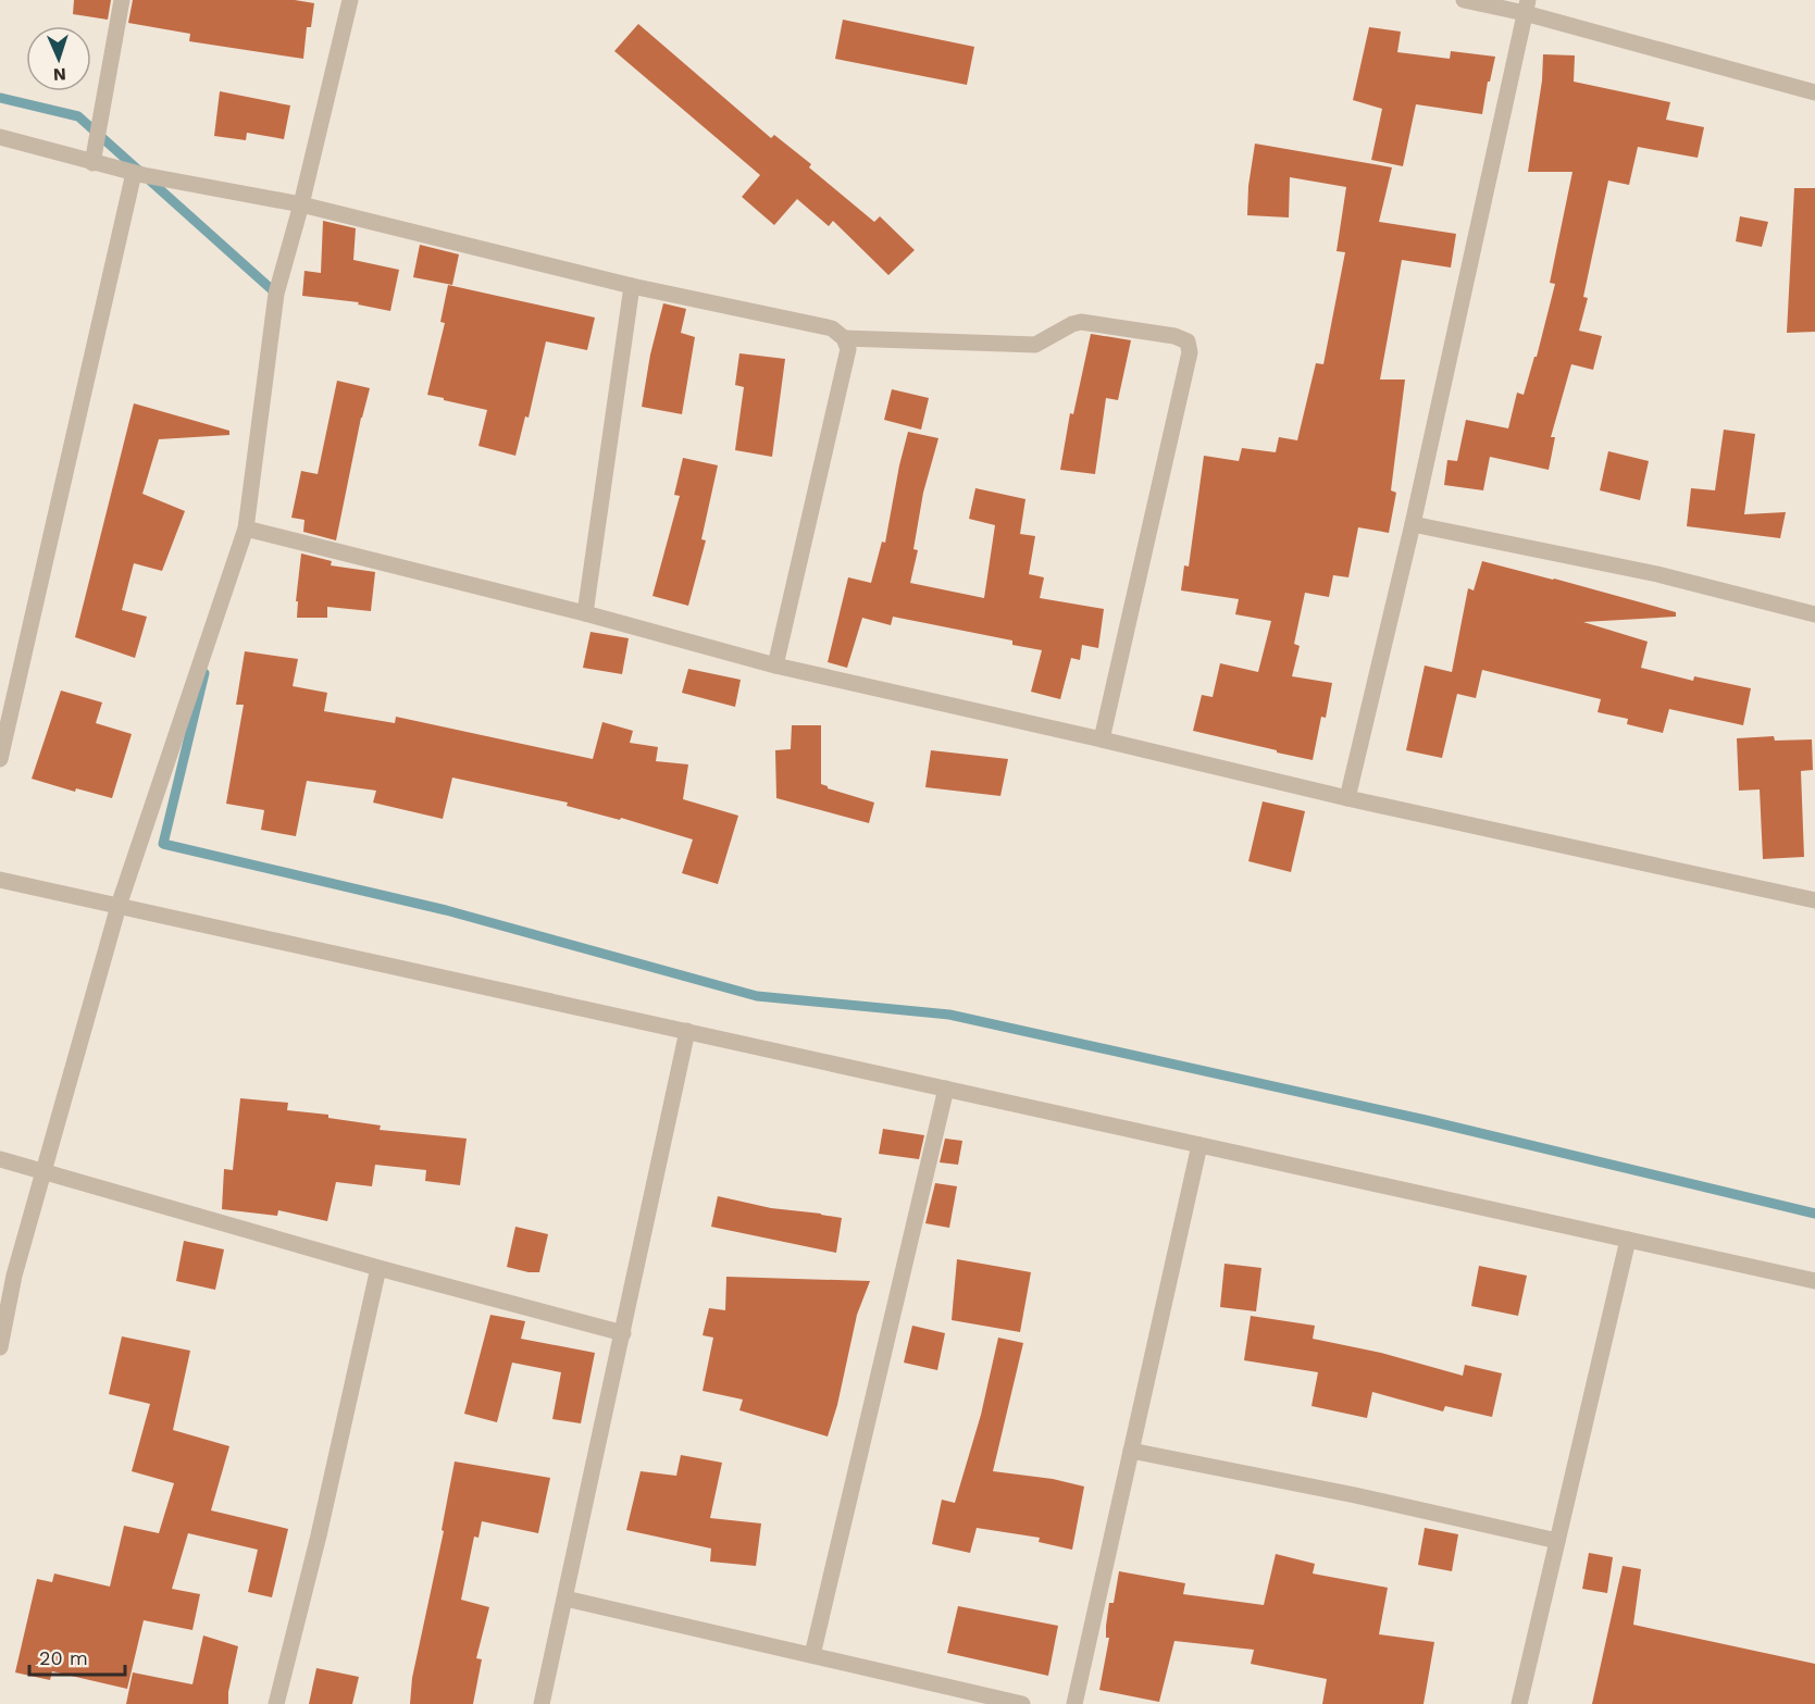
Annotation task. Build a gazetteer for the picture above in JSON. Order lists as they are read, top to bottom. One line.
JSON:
{"scale_bar":"20 m","north":"bottom"}
